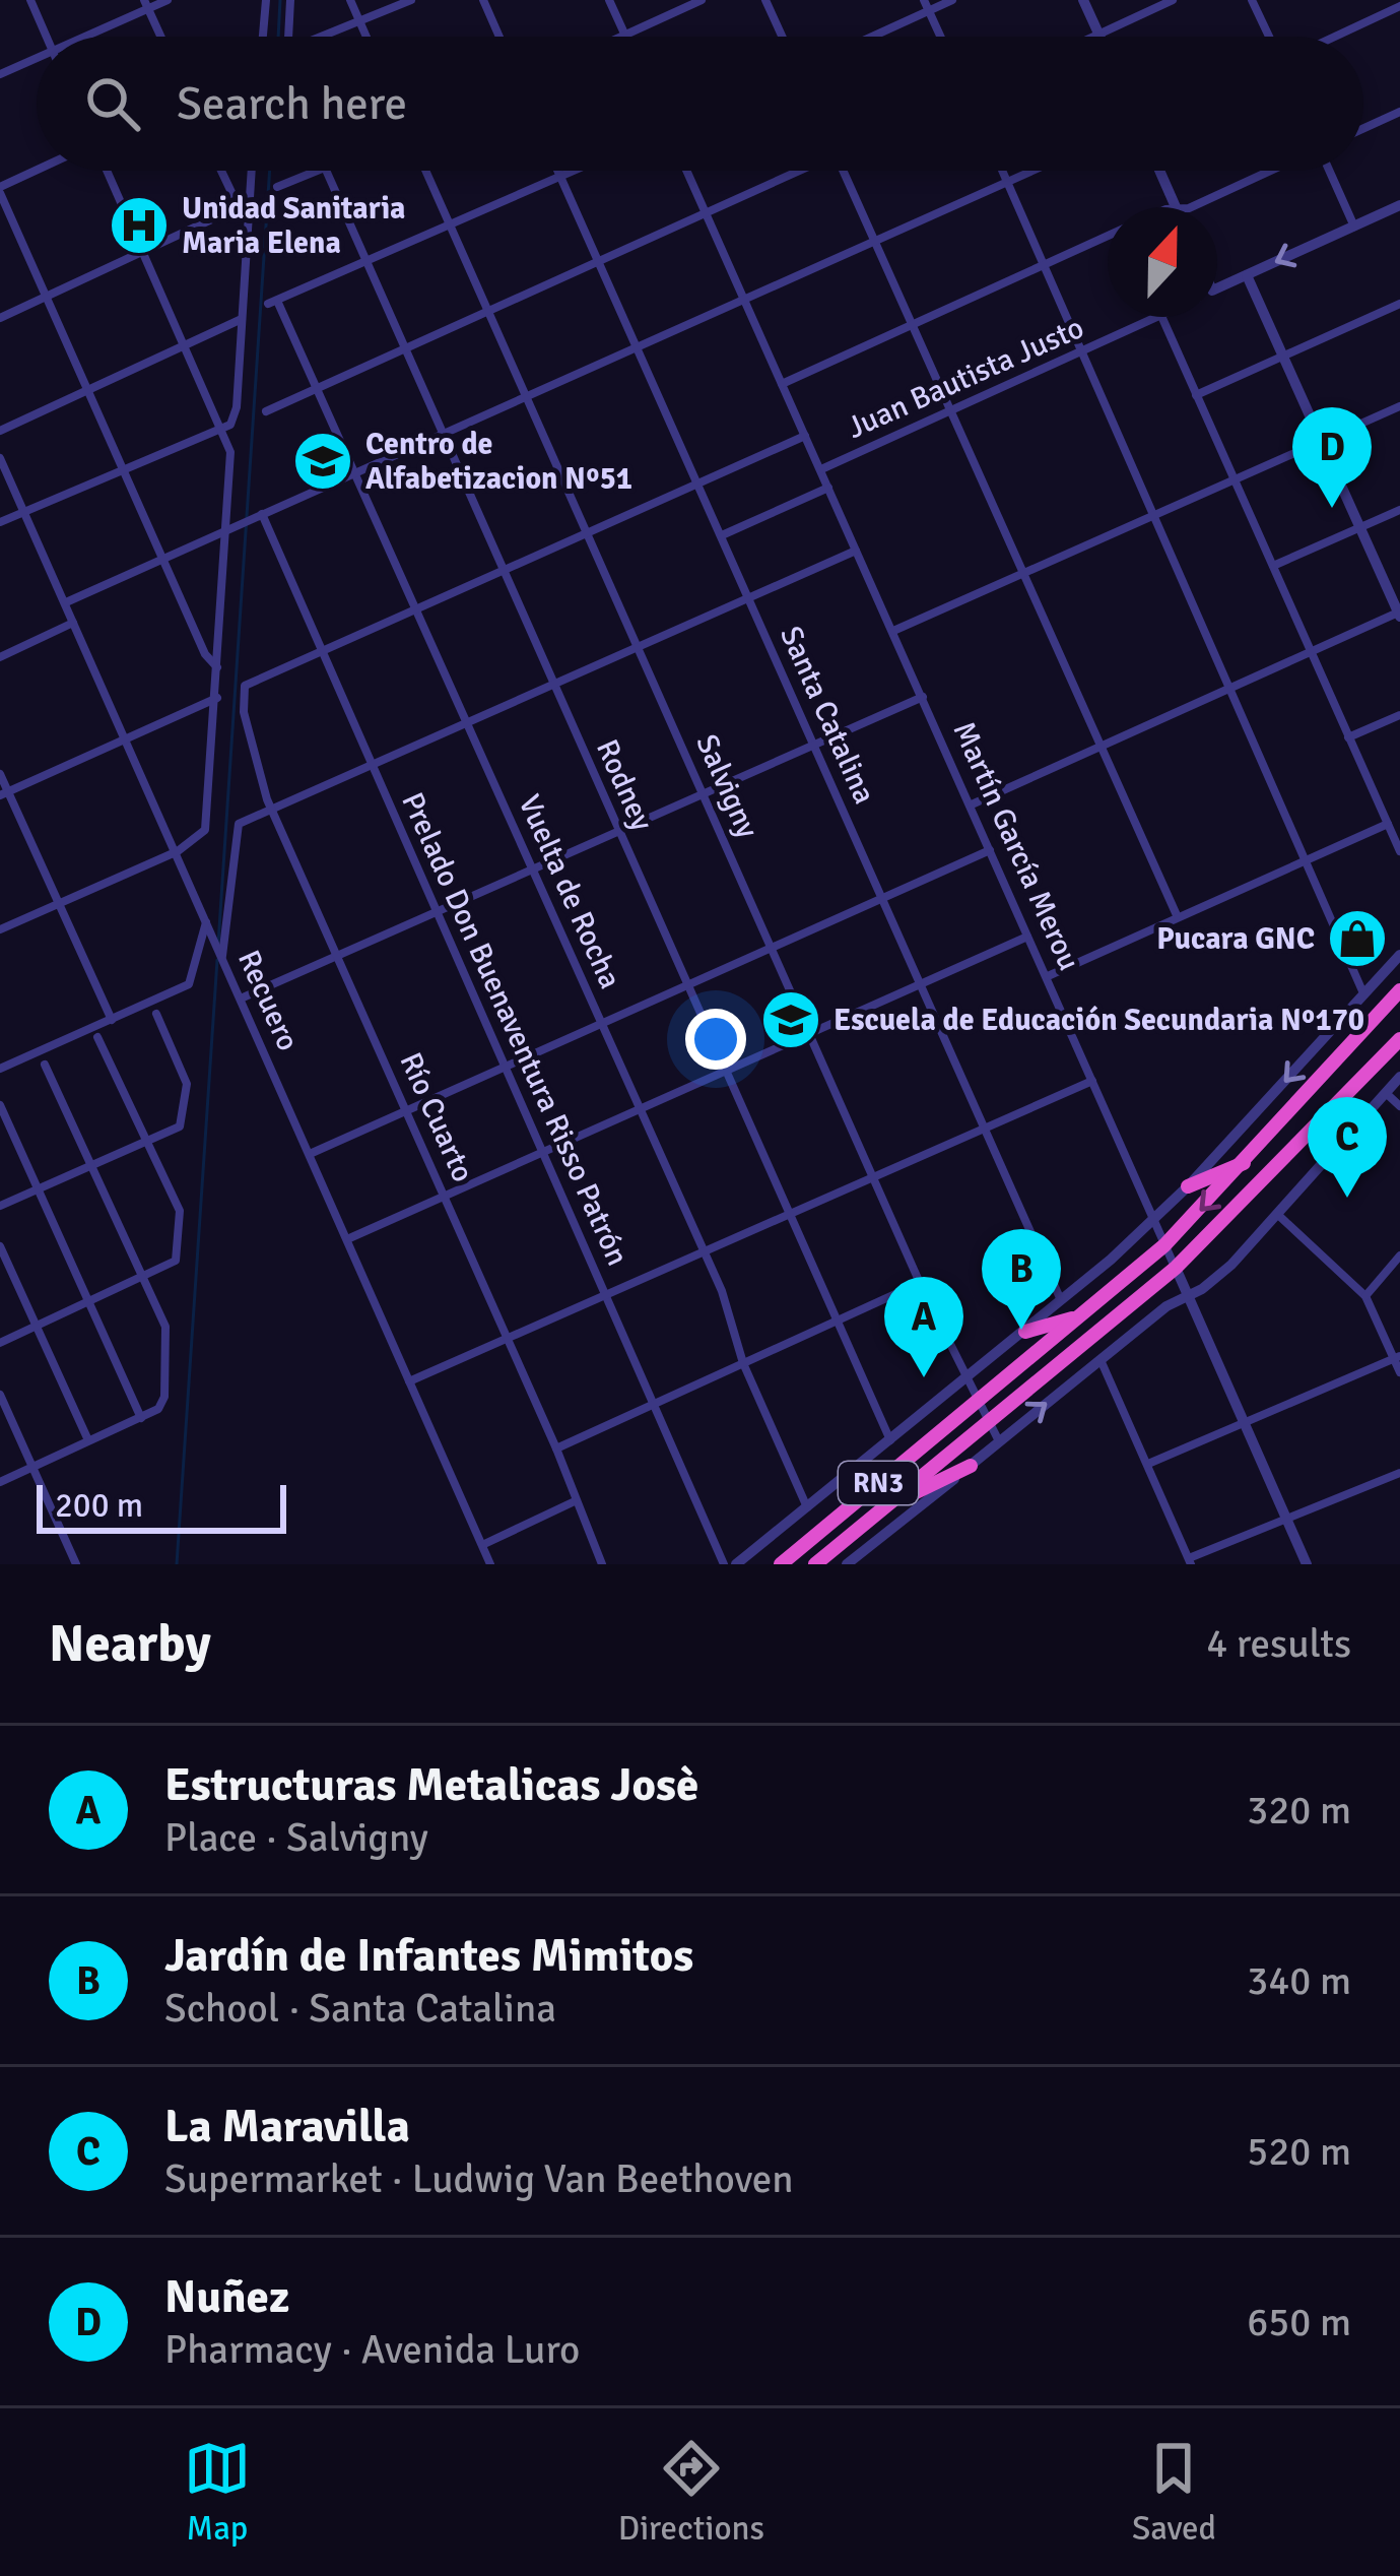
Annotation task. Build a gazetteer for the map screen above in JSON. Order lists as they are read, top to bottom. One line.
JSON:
{"streets":{"highway":["RN3"],"street":["Juan Bautista Justo","Santa Catalina","Rodney","Salvigny","Martín García Merou","Vuelta de Rocha","Recuero","Prelado Don Buenaventura Risso Patrón","Río Cuarto"]},"crossings":[["Juan Bautista Justo","Martín García Merou"],["Rodney","Vuelta de Rocha"],["Salvigny","RN3"],["Martín García Merou","RN3"],["Prelado Don Buenaventura Risso Patrón","Río Cuarto"]],"places":{"hospital":["Unidad Sanitaria Maria Elena"],"school or university":["Centro de Alfabetizacion Nº51","Escuela de Educación Secundaria Nº170"],"shop":["Pucara GNC"]},"scale_bar":"200 m","north":"top","page":{"search":"Search here","pins":["D","C","B","A"],"scale":"200 m","heading":["Nearby","4 results"],"list":[{"mark":"A","name":"Estructuras Metalicas Josè","note":"Place · Salvigny","value":"320 m"},{"mark":"B","name":"Jardín de Infantes Mimitos","note":"School · Santa Catalina","value":"340 m"},{"mark":"C","name":"La Maravilla","note":"Supermarket · Ludwig Van Beethoven","value":"520 m"},{"mark":"D","name":"Nuñez","note":"Pharmacy · Avenida Luro","value":"650 m"}],"nav":["Map","Directions","Saved"]}}
